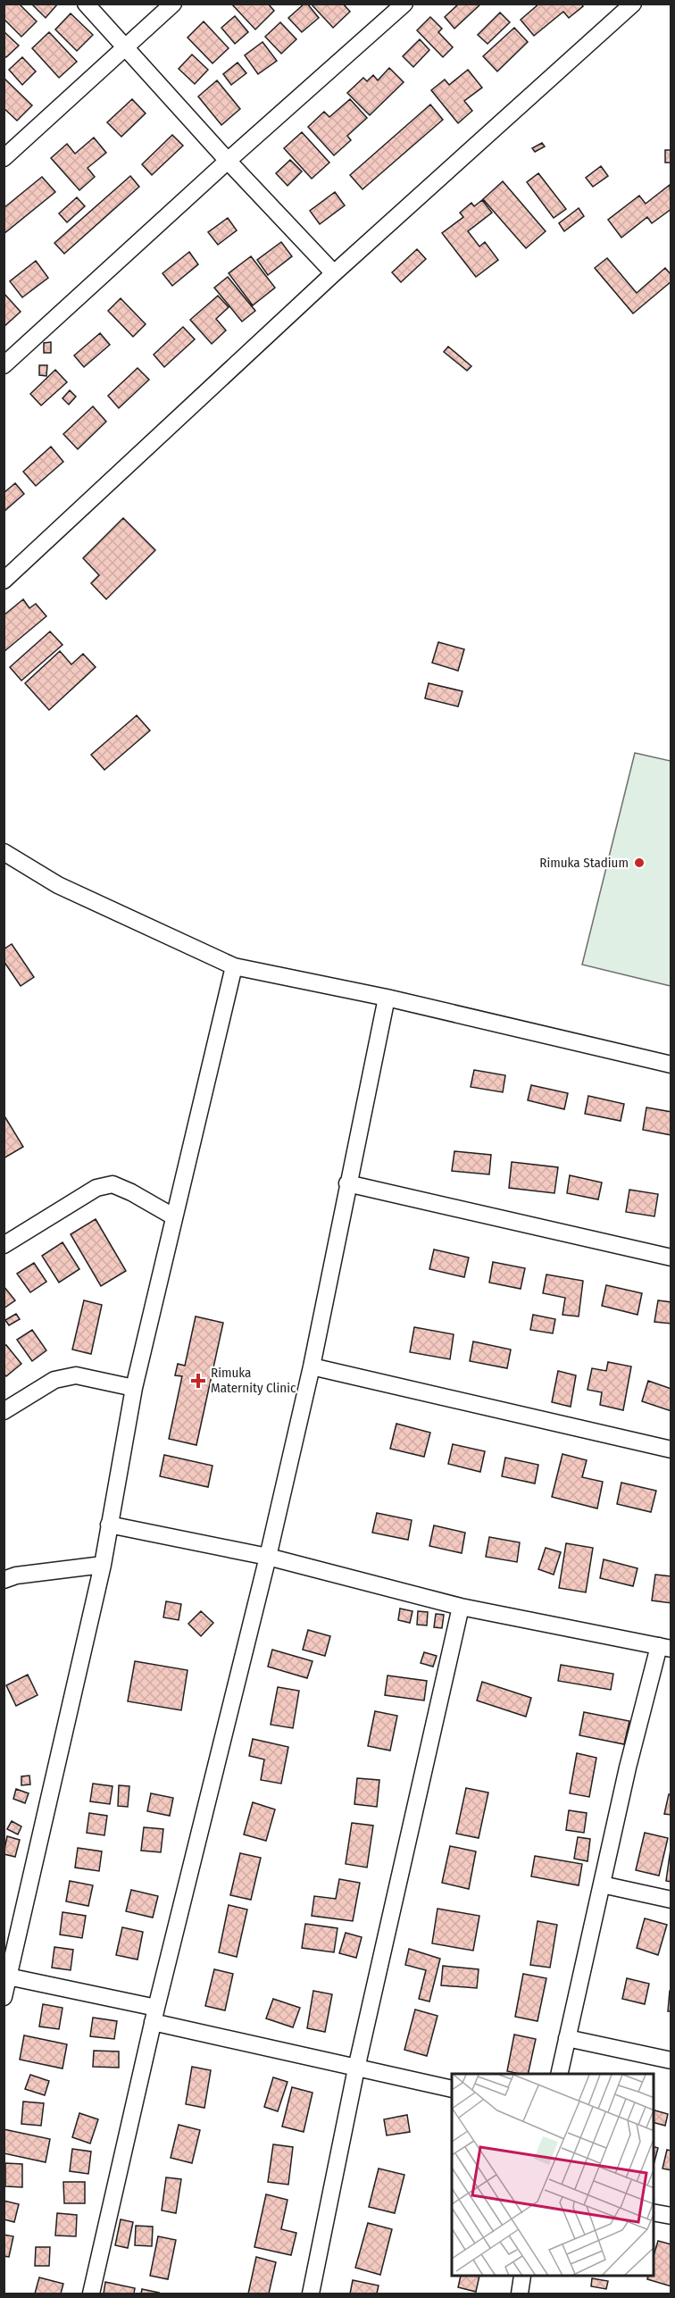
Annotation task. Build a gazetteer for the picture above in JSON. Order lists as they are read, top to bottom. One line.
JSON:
{"places":{"other":["Rimuka Stadium"],"health":["Rimuka Maternity Clinic"]}}
